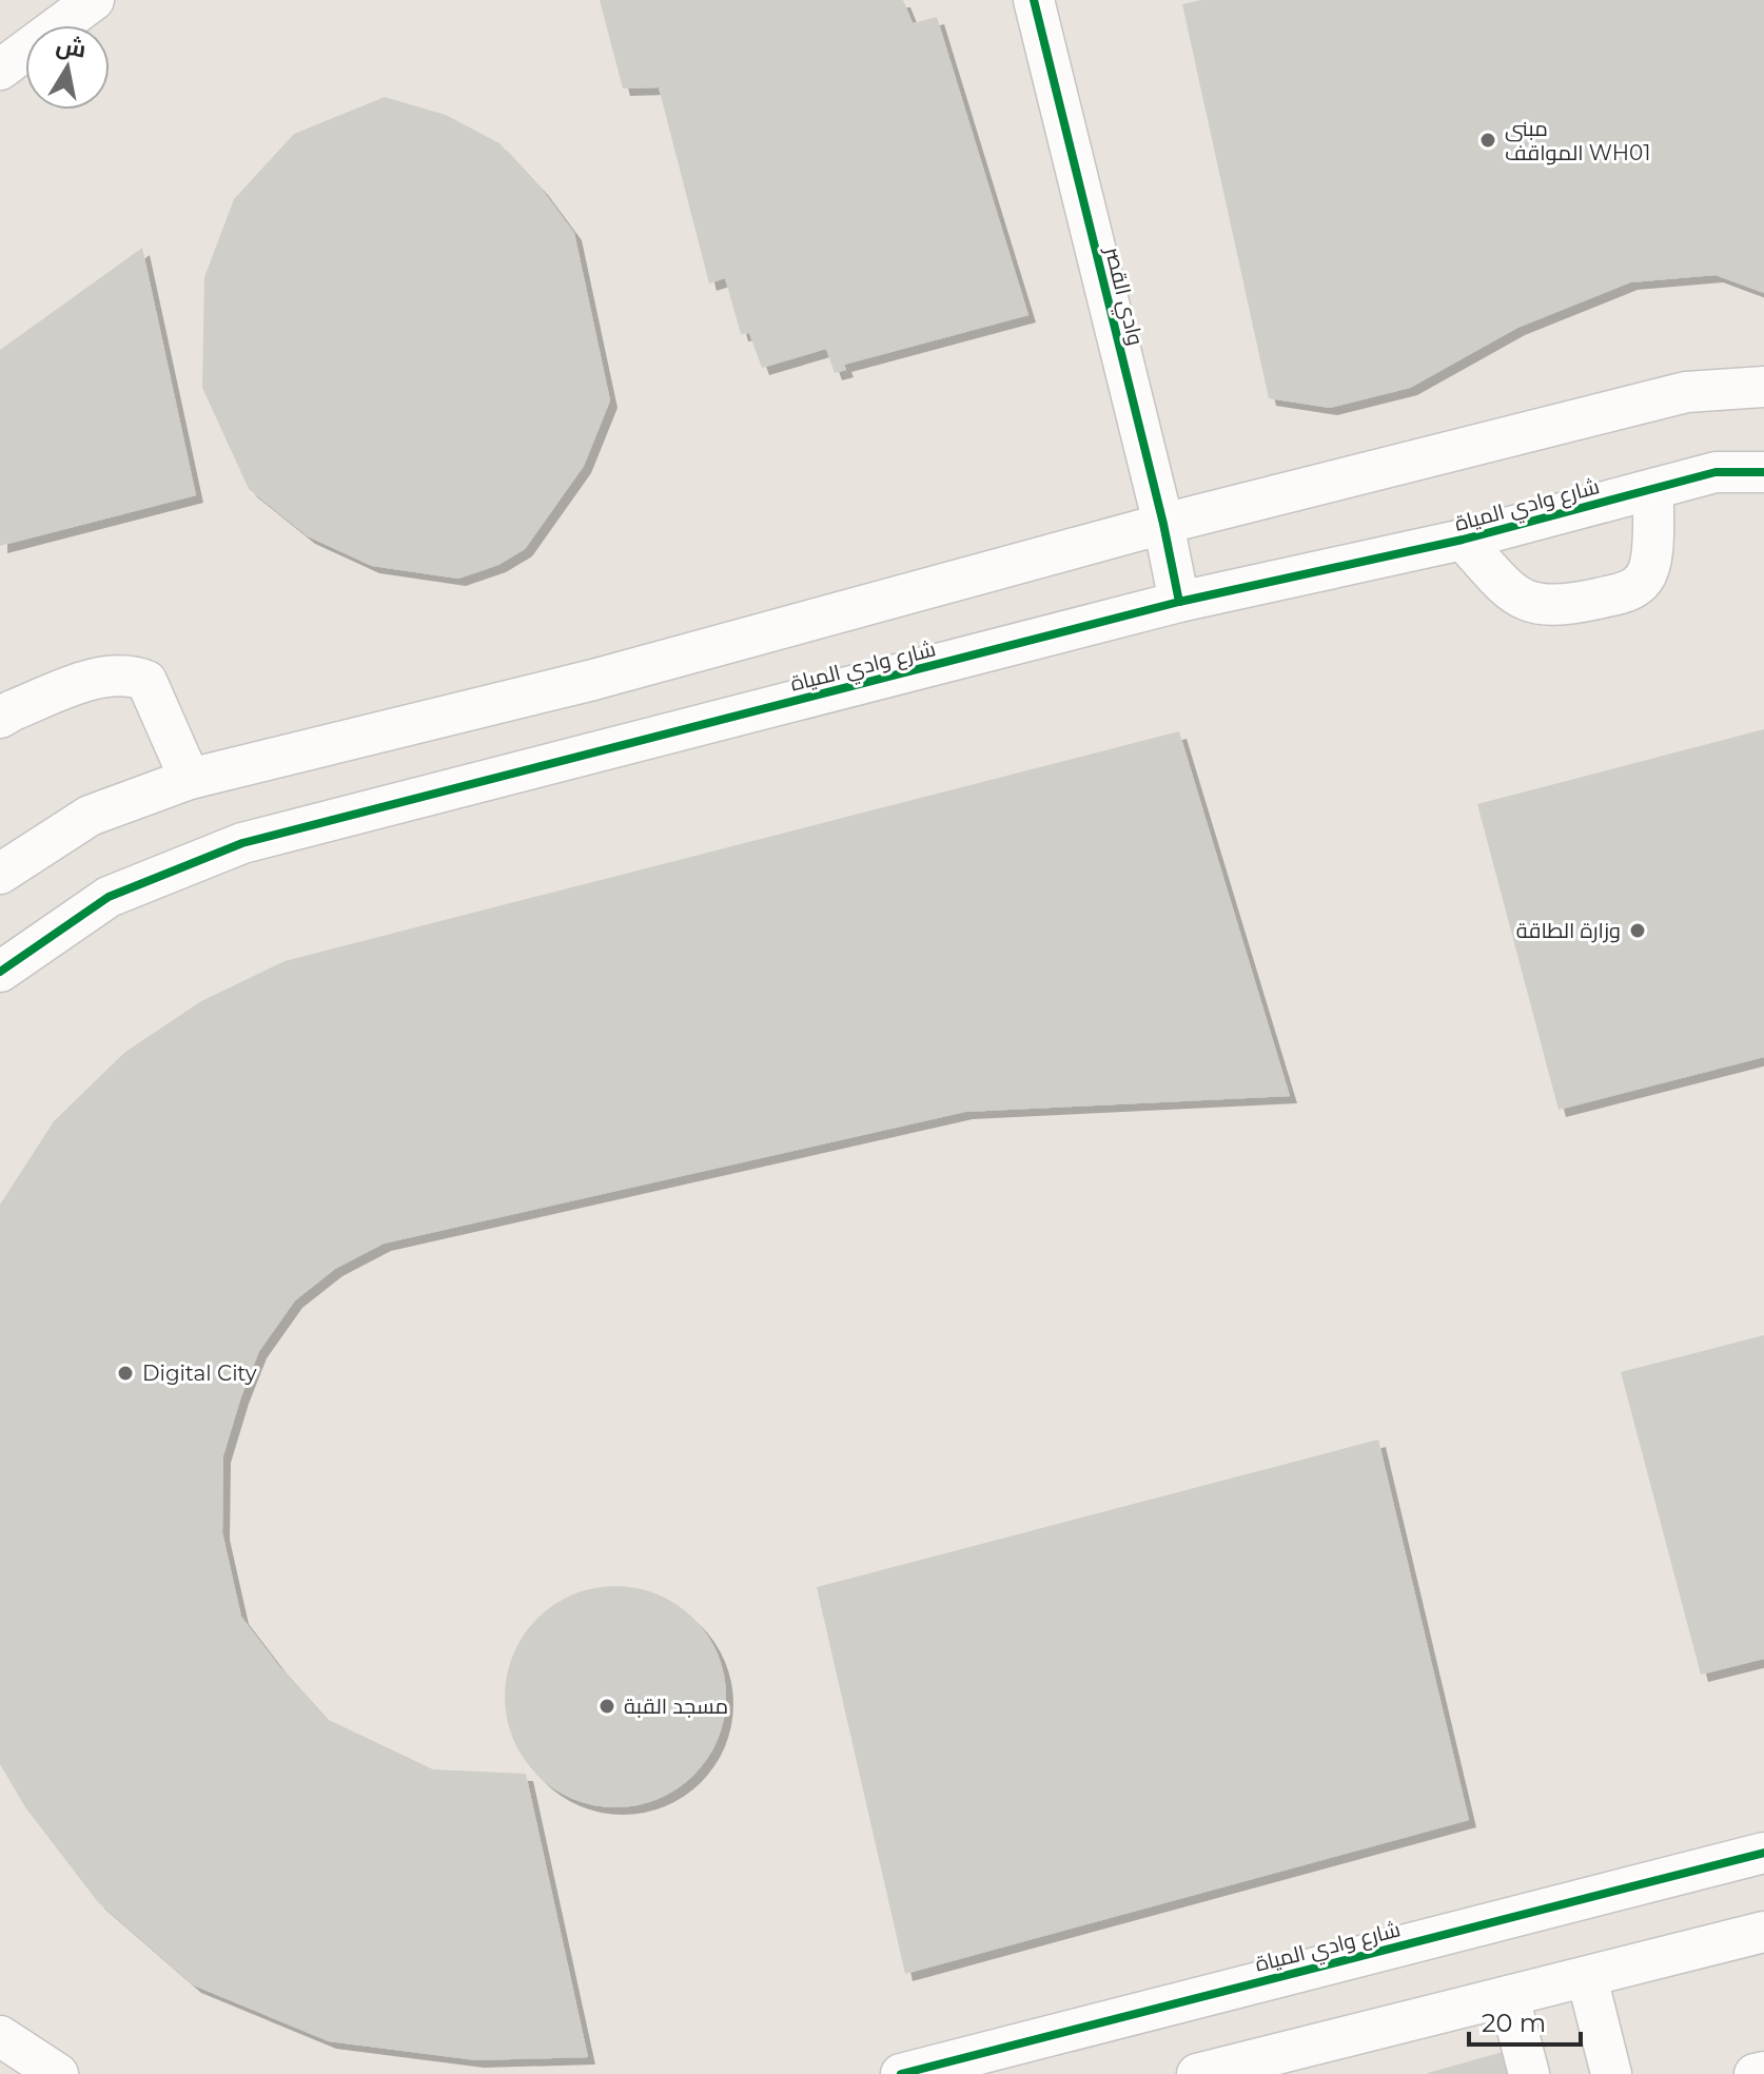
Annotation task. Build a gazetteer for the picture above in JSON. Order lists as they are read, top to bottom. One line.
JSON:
{"streets":{"street":["وادي القصر","شارع وادي المياة"]},"crossings":[["وادي القصر","شارع وادي المياة"]],"places":["مبنى المواقف WH01","وزارة الطاقة","Digital City","مسجد القبة"],"scale_bar":"20 m","north":"top"}
